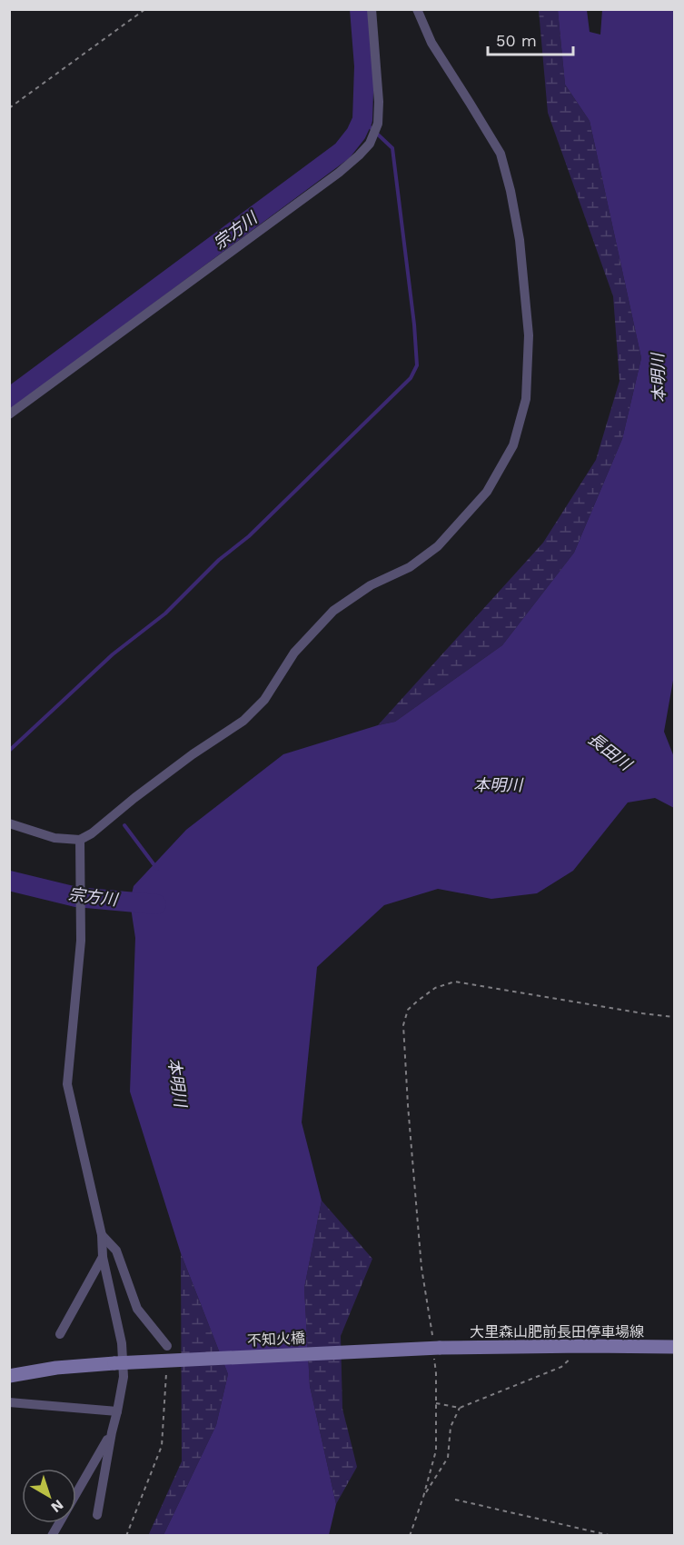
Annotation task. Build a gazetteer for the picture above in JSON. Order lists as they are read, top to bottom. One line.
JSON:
{"streets":{"main road":["大里森山肥前長田停車場線","不知火橋"]},"crossings":[["大里森山肥前長田停車場線","不知火橋"]],"water":["宗方川","本明川","長田川"],"scale_bar":"50 m","north":"bottom right"}
